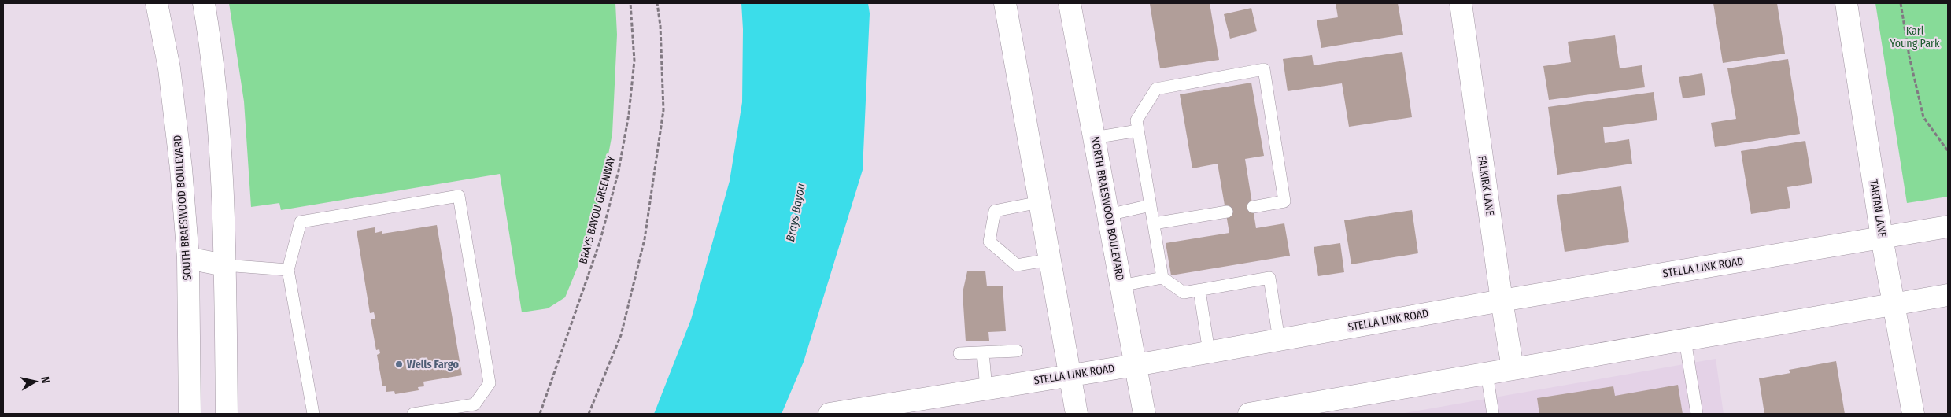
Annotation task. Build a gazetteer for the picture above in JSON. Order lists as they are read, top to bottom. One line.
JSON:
{"streets":{"main road":["FALKIRK LANE","SOUTH BRAESWOOD BOULEVARD","NORTH BRAESWOOD BOULEVARD","TARTAN LANE","STELLA LINK ROAD"],"path":["BRAYS BAYOU GREENWAY"]},"crossings":[["FALKIRK LANE","STELLA LINK ROAD"],["NORTH BRAESWOOD BOULEVARD","STELLA LINK ROAD"],["TARTAN LANE","STELLA LINK ROAD"]],"water":["Brays Bayou"],"parks":["Karl Young Park"],"places":["Wells Fargo"],"north":"right"}
